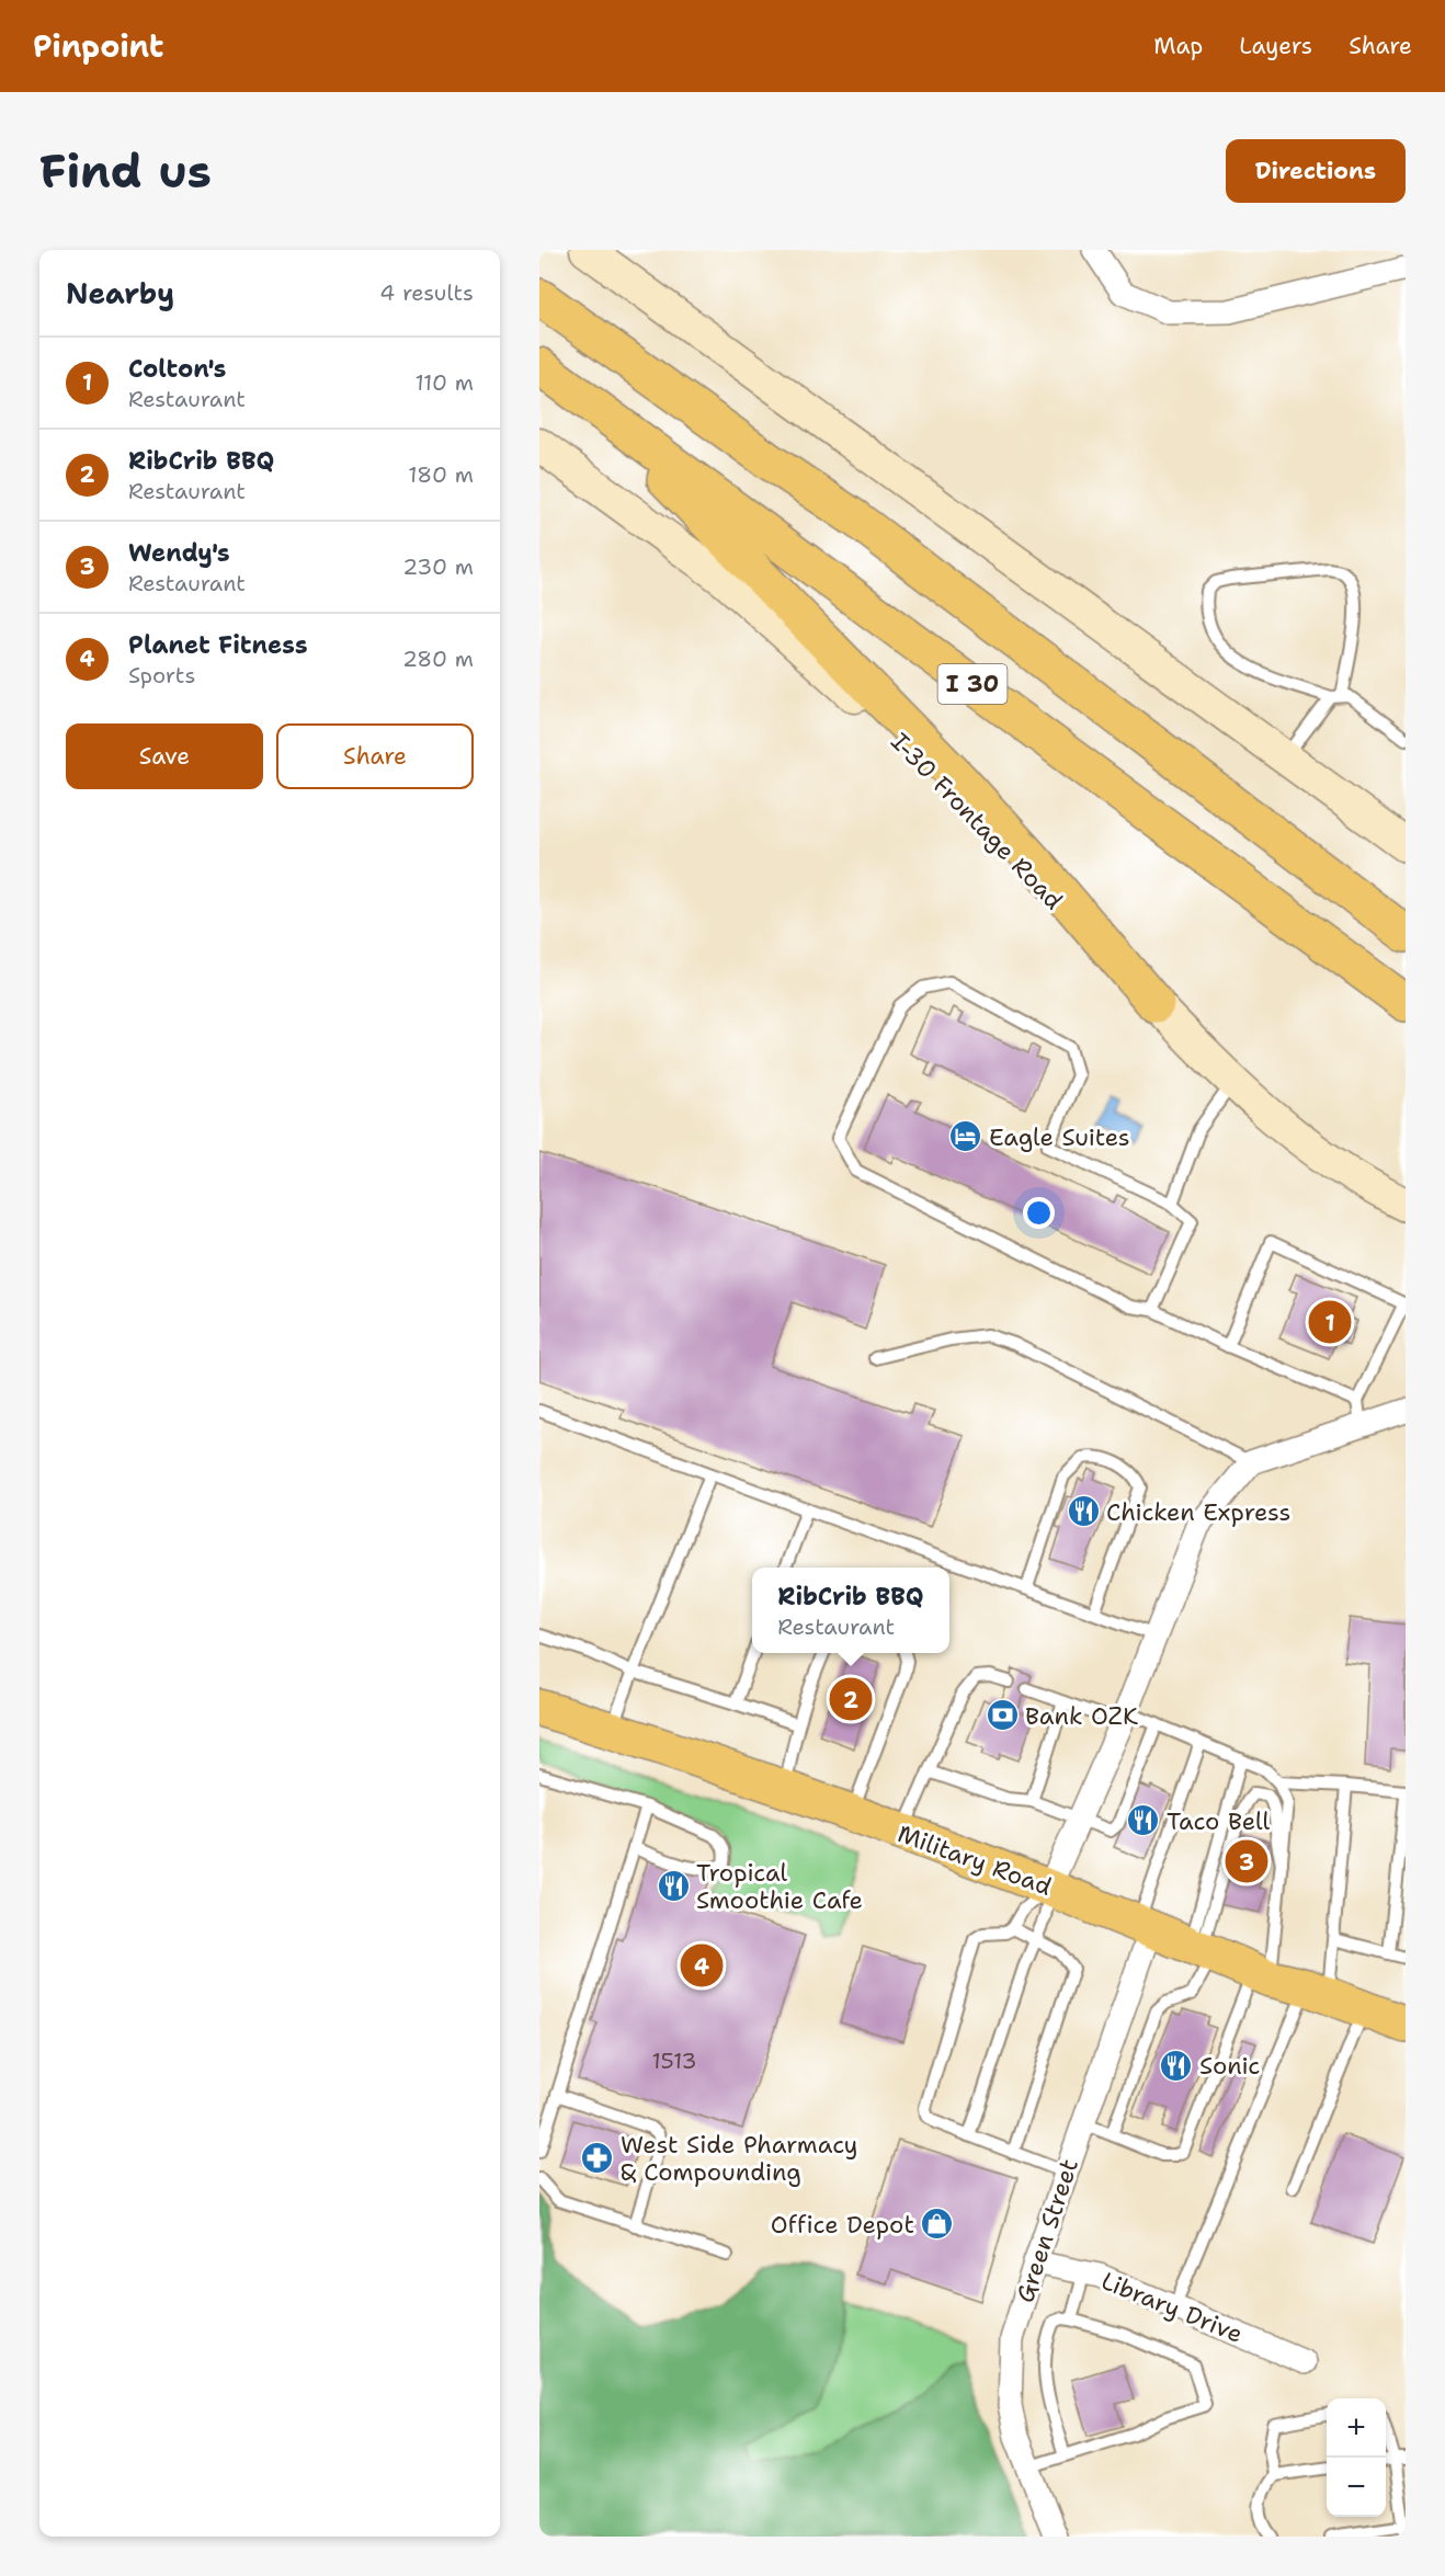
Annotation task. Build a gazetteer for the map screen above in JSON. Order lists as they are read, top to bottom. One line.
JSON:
{"streets":{"main road":["I 30","I-30 Frontage Road","Military Road"],"street":["Green Street","Library Drive"]},"crossings":[["Military Road","Green Street"],["Green Street","Library Drive"]],"places":{"hotel":["Eagle Suites"],"restaurant":["Chicken Express","Taco Bell","Tropical Smoothie Cafe","Sonic"],"bank":["Bank OZK"],"pharmacy":["West Side Pharmacy & Compounding"],"shop":["Office Depot"]},"house_numbers":["1513"],"page":{"header":"Pinpoint","nav":["Map","Layers","Share"],"buttons":["Directions",["Save","Share"]],"title":"Find us","heading":["Nearby","4 results"],"list":[{"mark":"1","name":"Colton's","note":"Restaurant","value":"110 m"},{"mark":"2","name":"RibCrib BBQ","note":"Restaurant","value":"180 m"},{"mark":"3","name":"Wendy's","note":"Restaurant","value":"230 m"},{"mark":"4","name":"Planet Fitness","note":"Sports","value":"280 m"}],"pins":["1","2","3","4"],"popup":["RibCrib BBQ","Restaurant"],"map_buttons":["+","−"]}}
